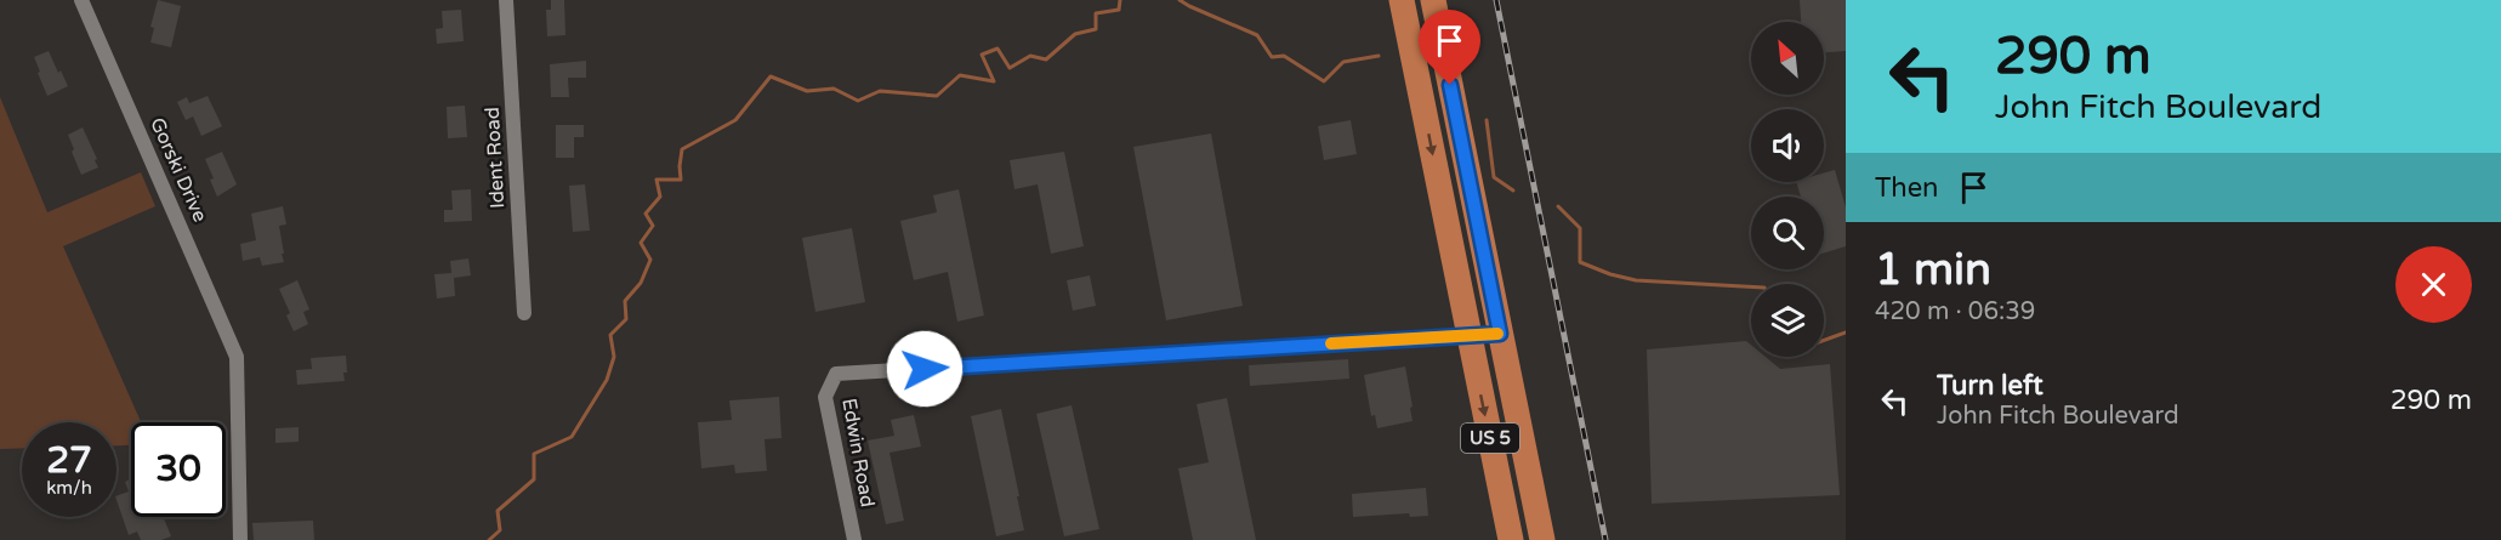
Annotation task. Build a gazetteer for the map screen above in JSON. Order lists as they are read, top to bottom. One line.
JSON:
{"streets":{"highway":["US 5"],"street":["Ident Road","Gorski Drive","Edwin Road"]},"crossings":[["US 5","Edwin Road"]],"north":"top left","page":{"turn":["290 m","John Fitch Boulevard"],"then":"Then","heading":["1 min","420 m · 06:39"],"list":[{"name":"Turn left","note":"John Fitch Boulevard","value":"290 m"}],"speed":"27 km/h","limit":"30"}}
